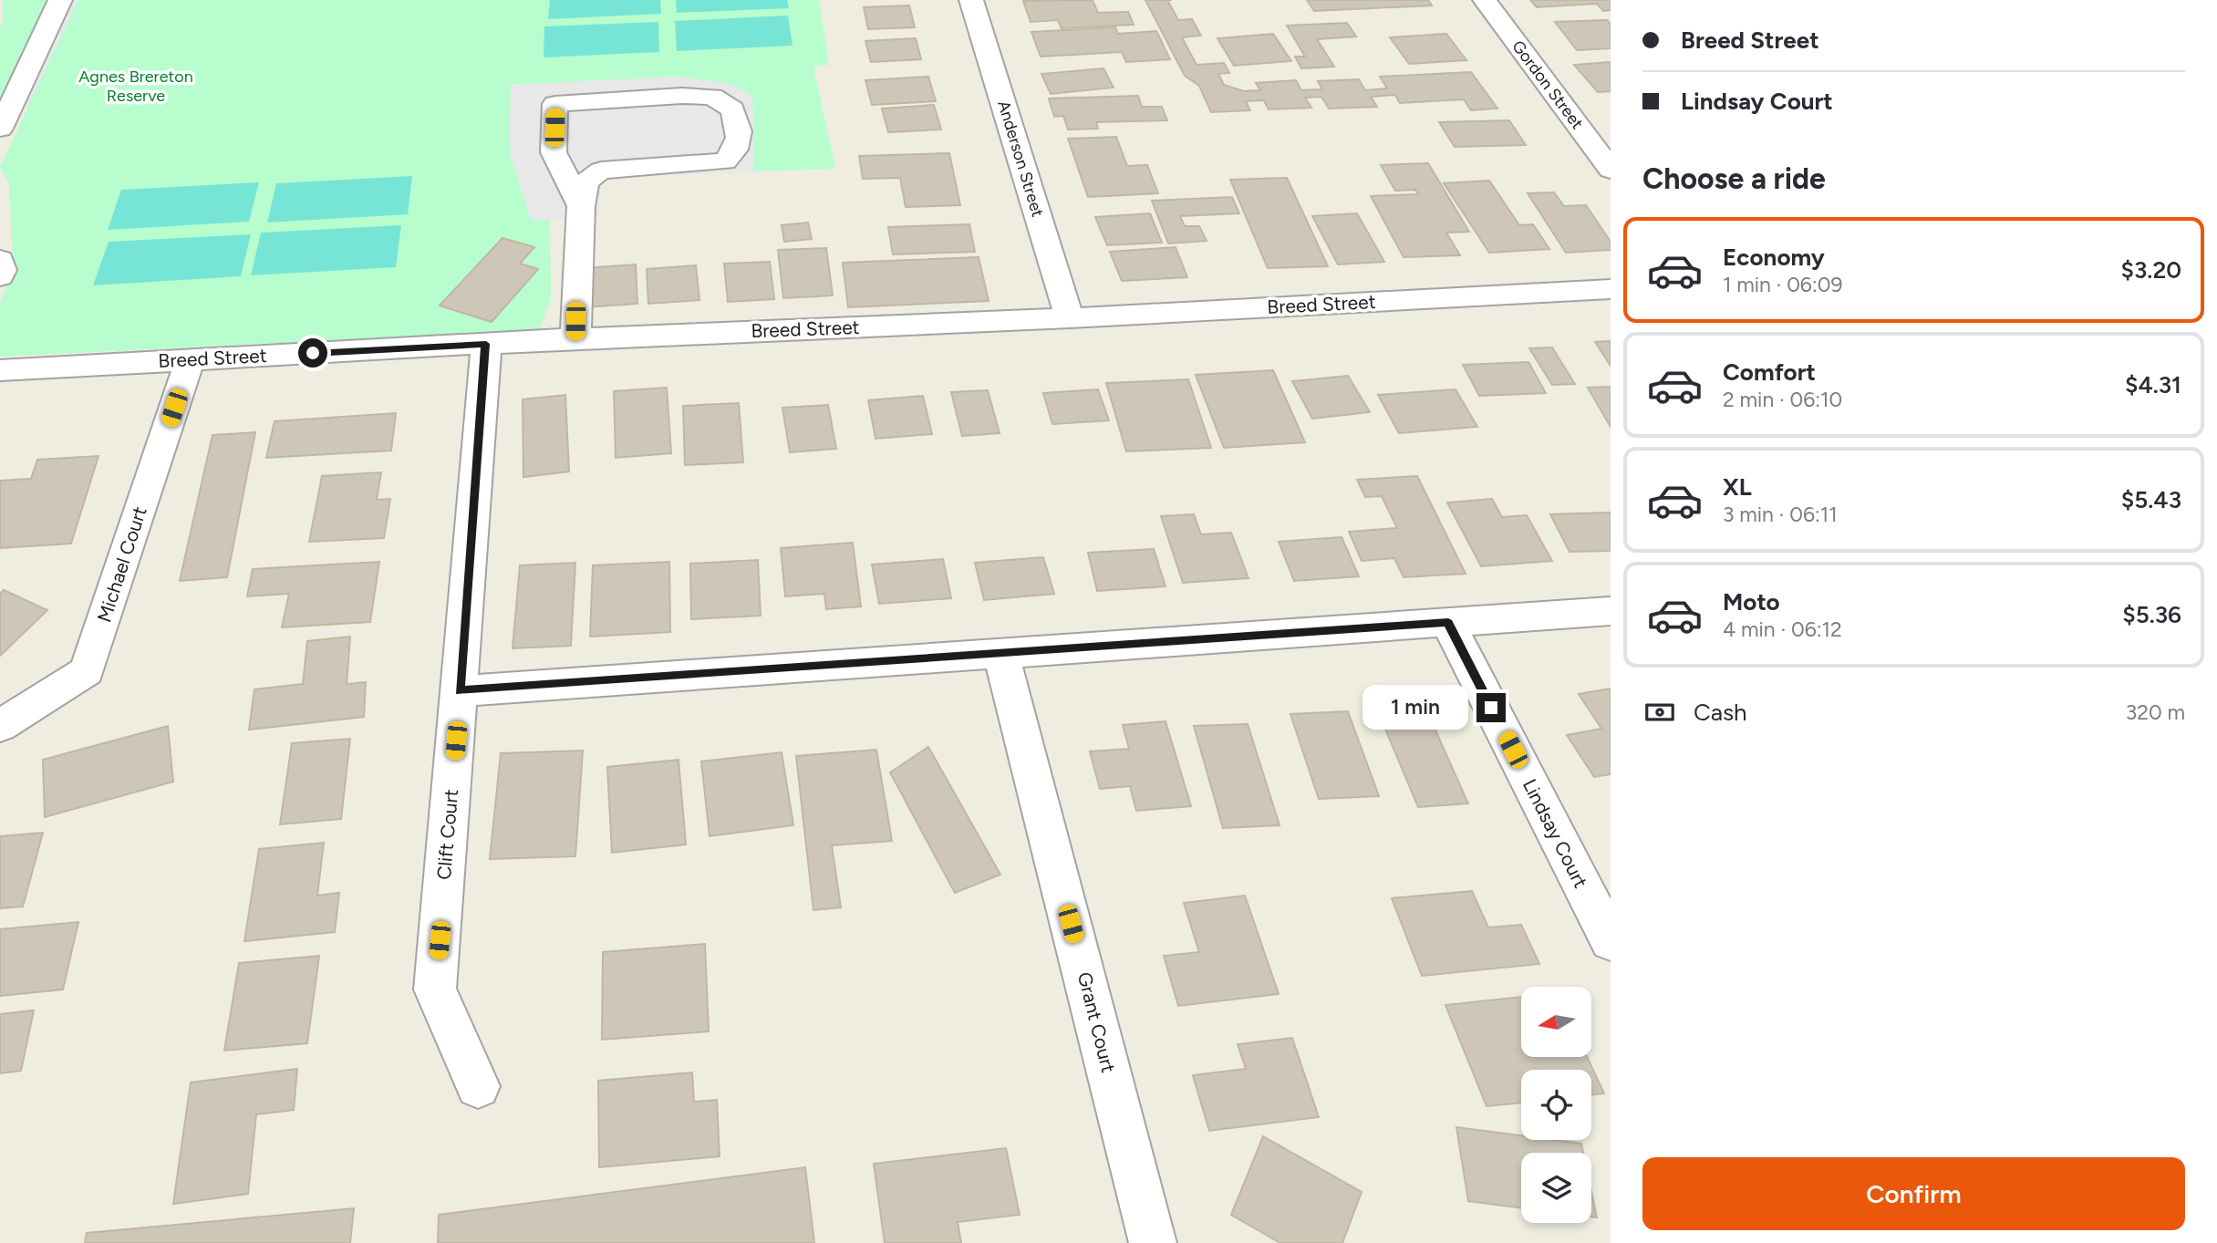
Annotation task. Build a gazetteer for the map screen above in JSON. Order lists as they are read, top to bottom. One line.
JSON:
{"streets":{"street":["Gordon Street","Anderson Street","Breed Street","Michael Court","Lindsay Court","Clift Court","Grant Court"]},"crossings":[["Anderson Street","Breed Street"],["Breed Street","Michael Court"],["Breed Street","Clift Court"]],"parks":["Agnes Brereton Reserve"],"north":"left","page":{"banner":["Breed Street","Lindsay Court"],"heading":"Choose a ride","list":[{"name":"Economy","note":"1 min · 06:09","value":"$3.20"},{"name":"Comfort","note":"2 min · 06:10","value":"$4.31"},{"name":"XL","note":"3 min · 06:11","value":"$5.43"},{"name":"Moto","note":"4 min · 06:12","value":"$5.36"}],"pay":["Cash","320 m"],"bubble":"1 min","buttons":"Confirm"}}
